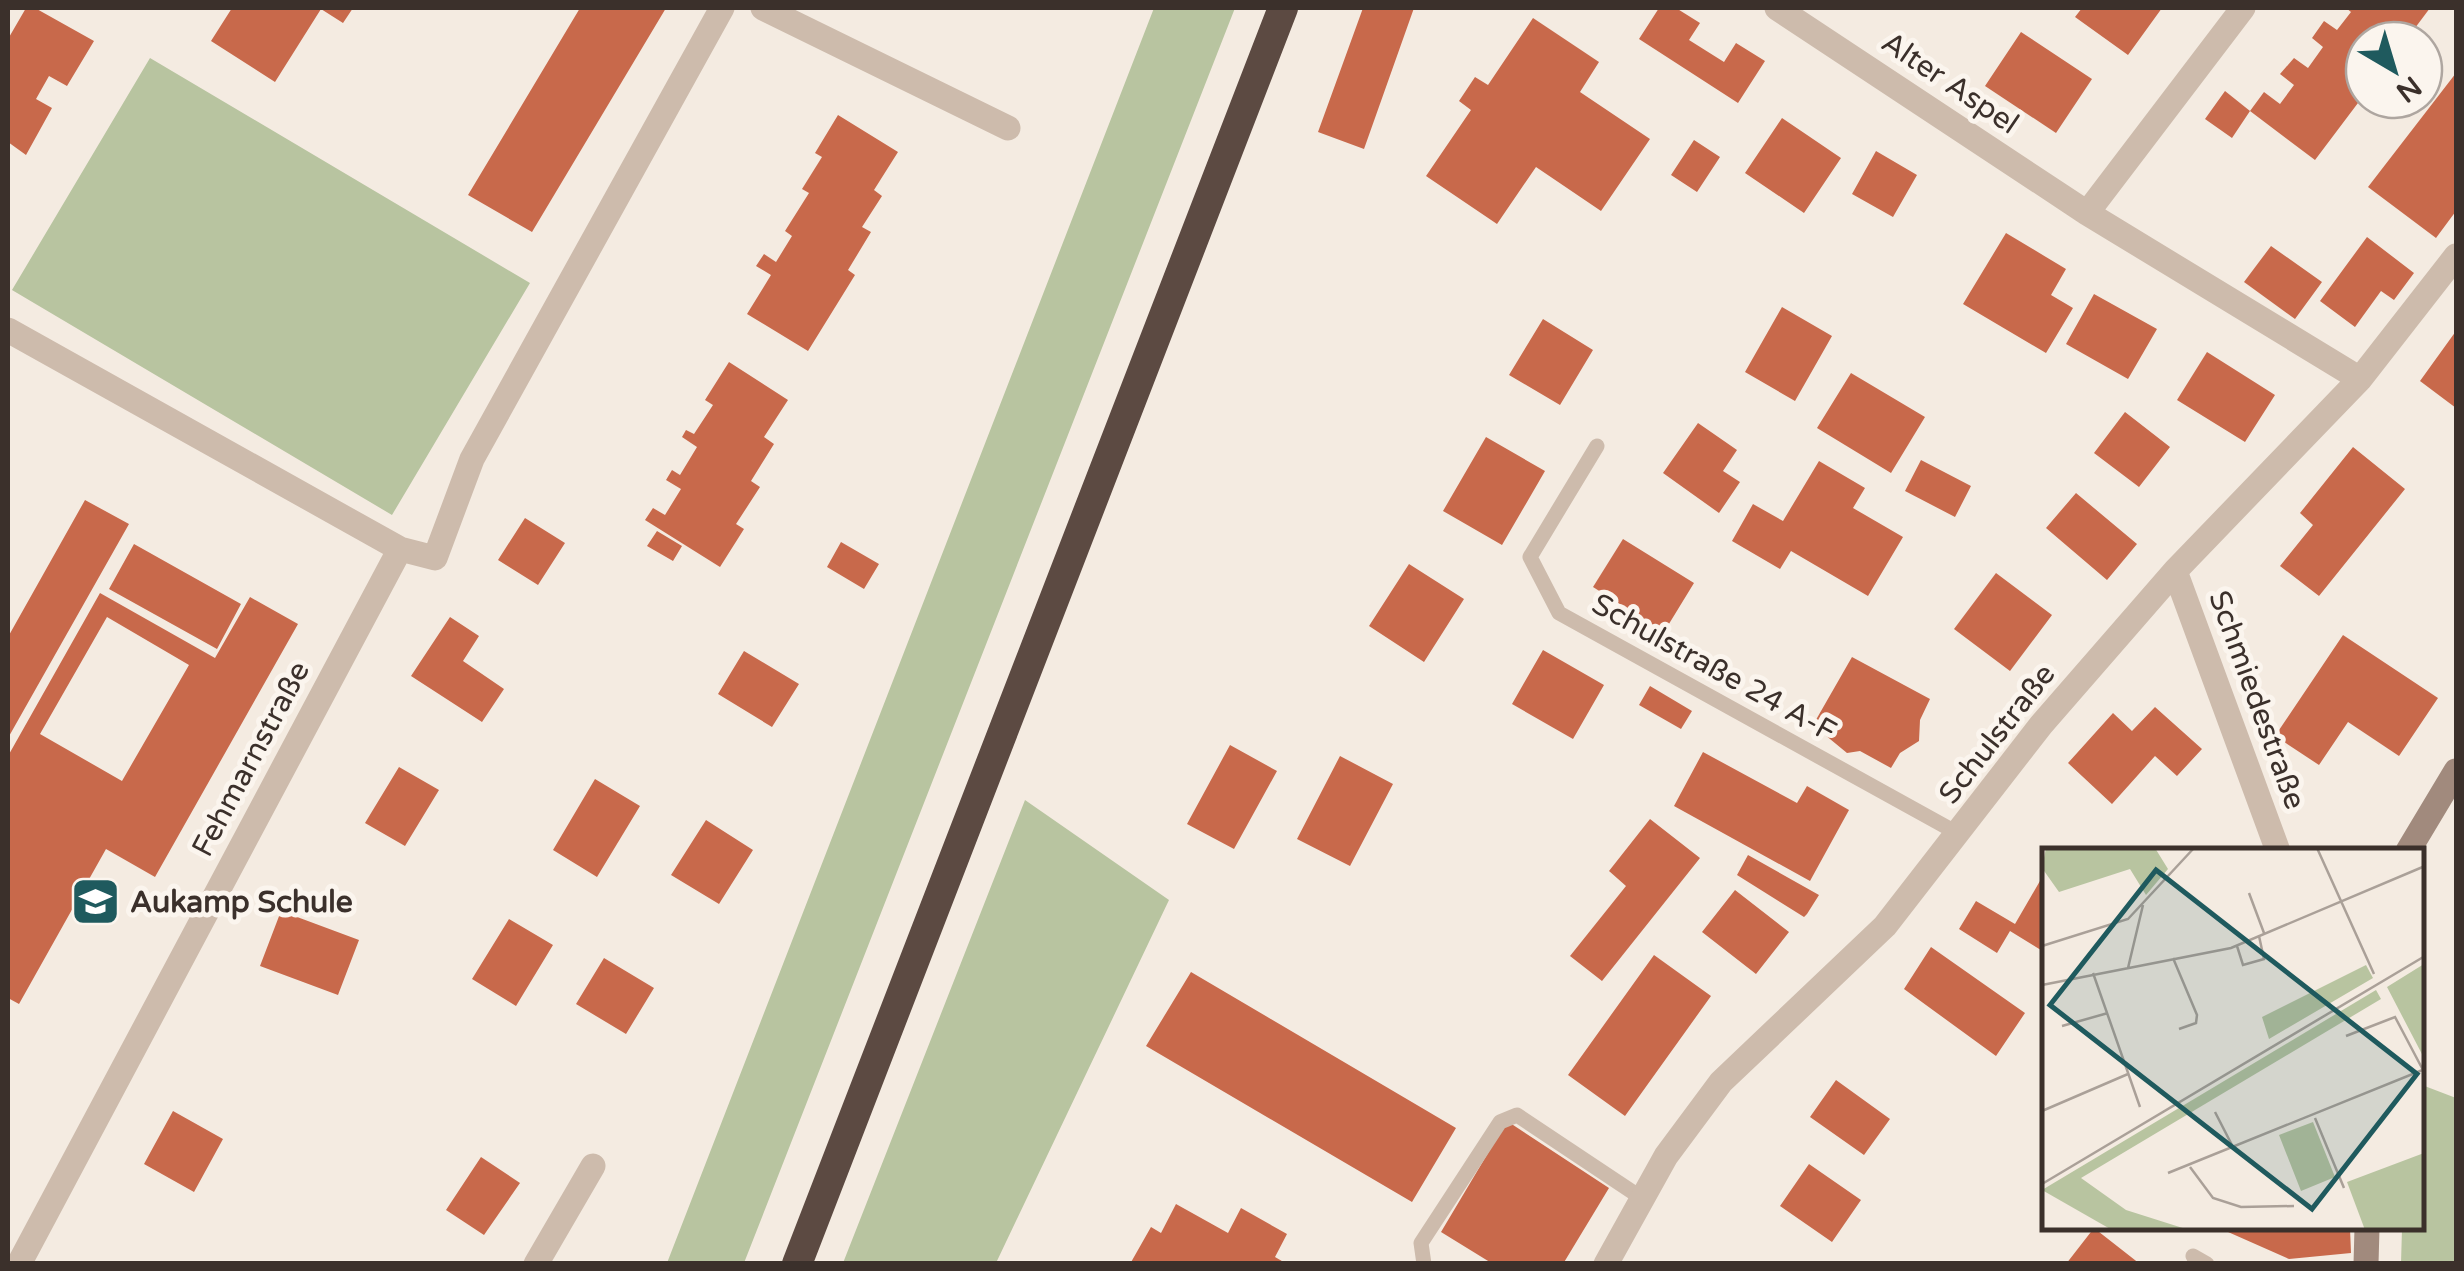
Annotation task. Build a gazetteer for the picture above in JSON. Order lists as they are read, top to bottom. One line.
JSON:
{"streets":{"street":["Alter Aspel","Schmiedestraße","Schulstraße","Fehmarnstraße"],"lane":["Schulstraße 24 A-F"]},"crossings":[["Alter Aspel","Schulstraße"],["Schulstraße 24 A-F","Schulstraße"],["Schmiedestraße","Schulstraße"]],"places":{"school or university":["Aukamp Schule"]},"north":"bottom right"}
